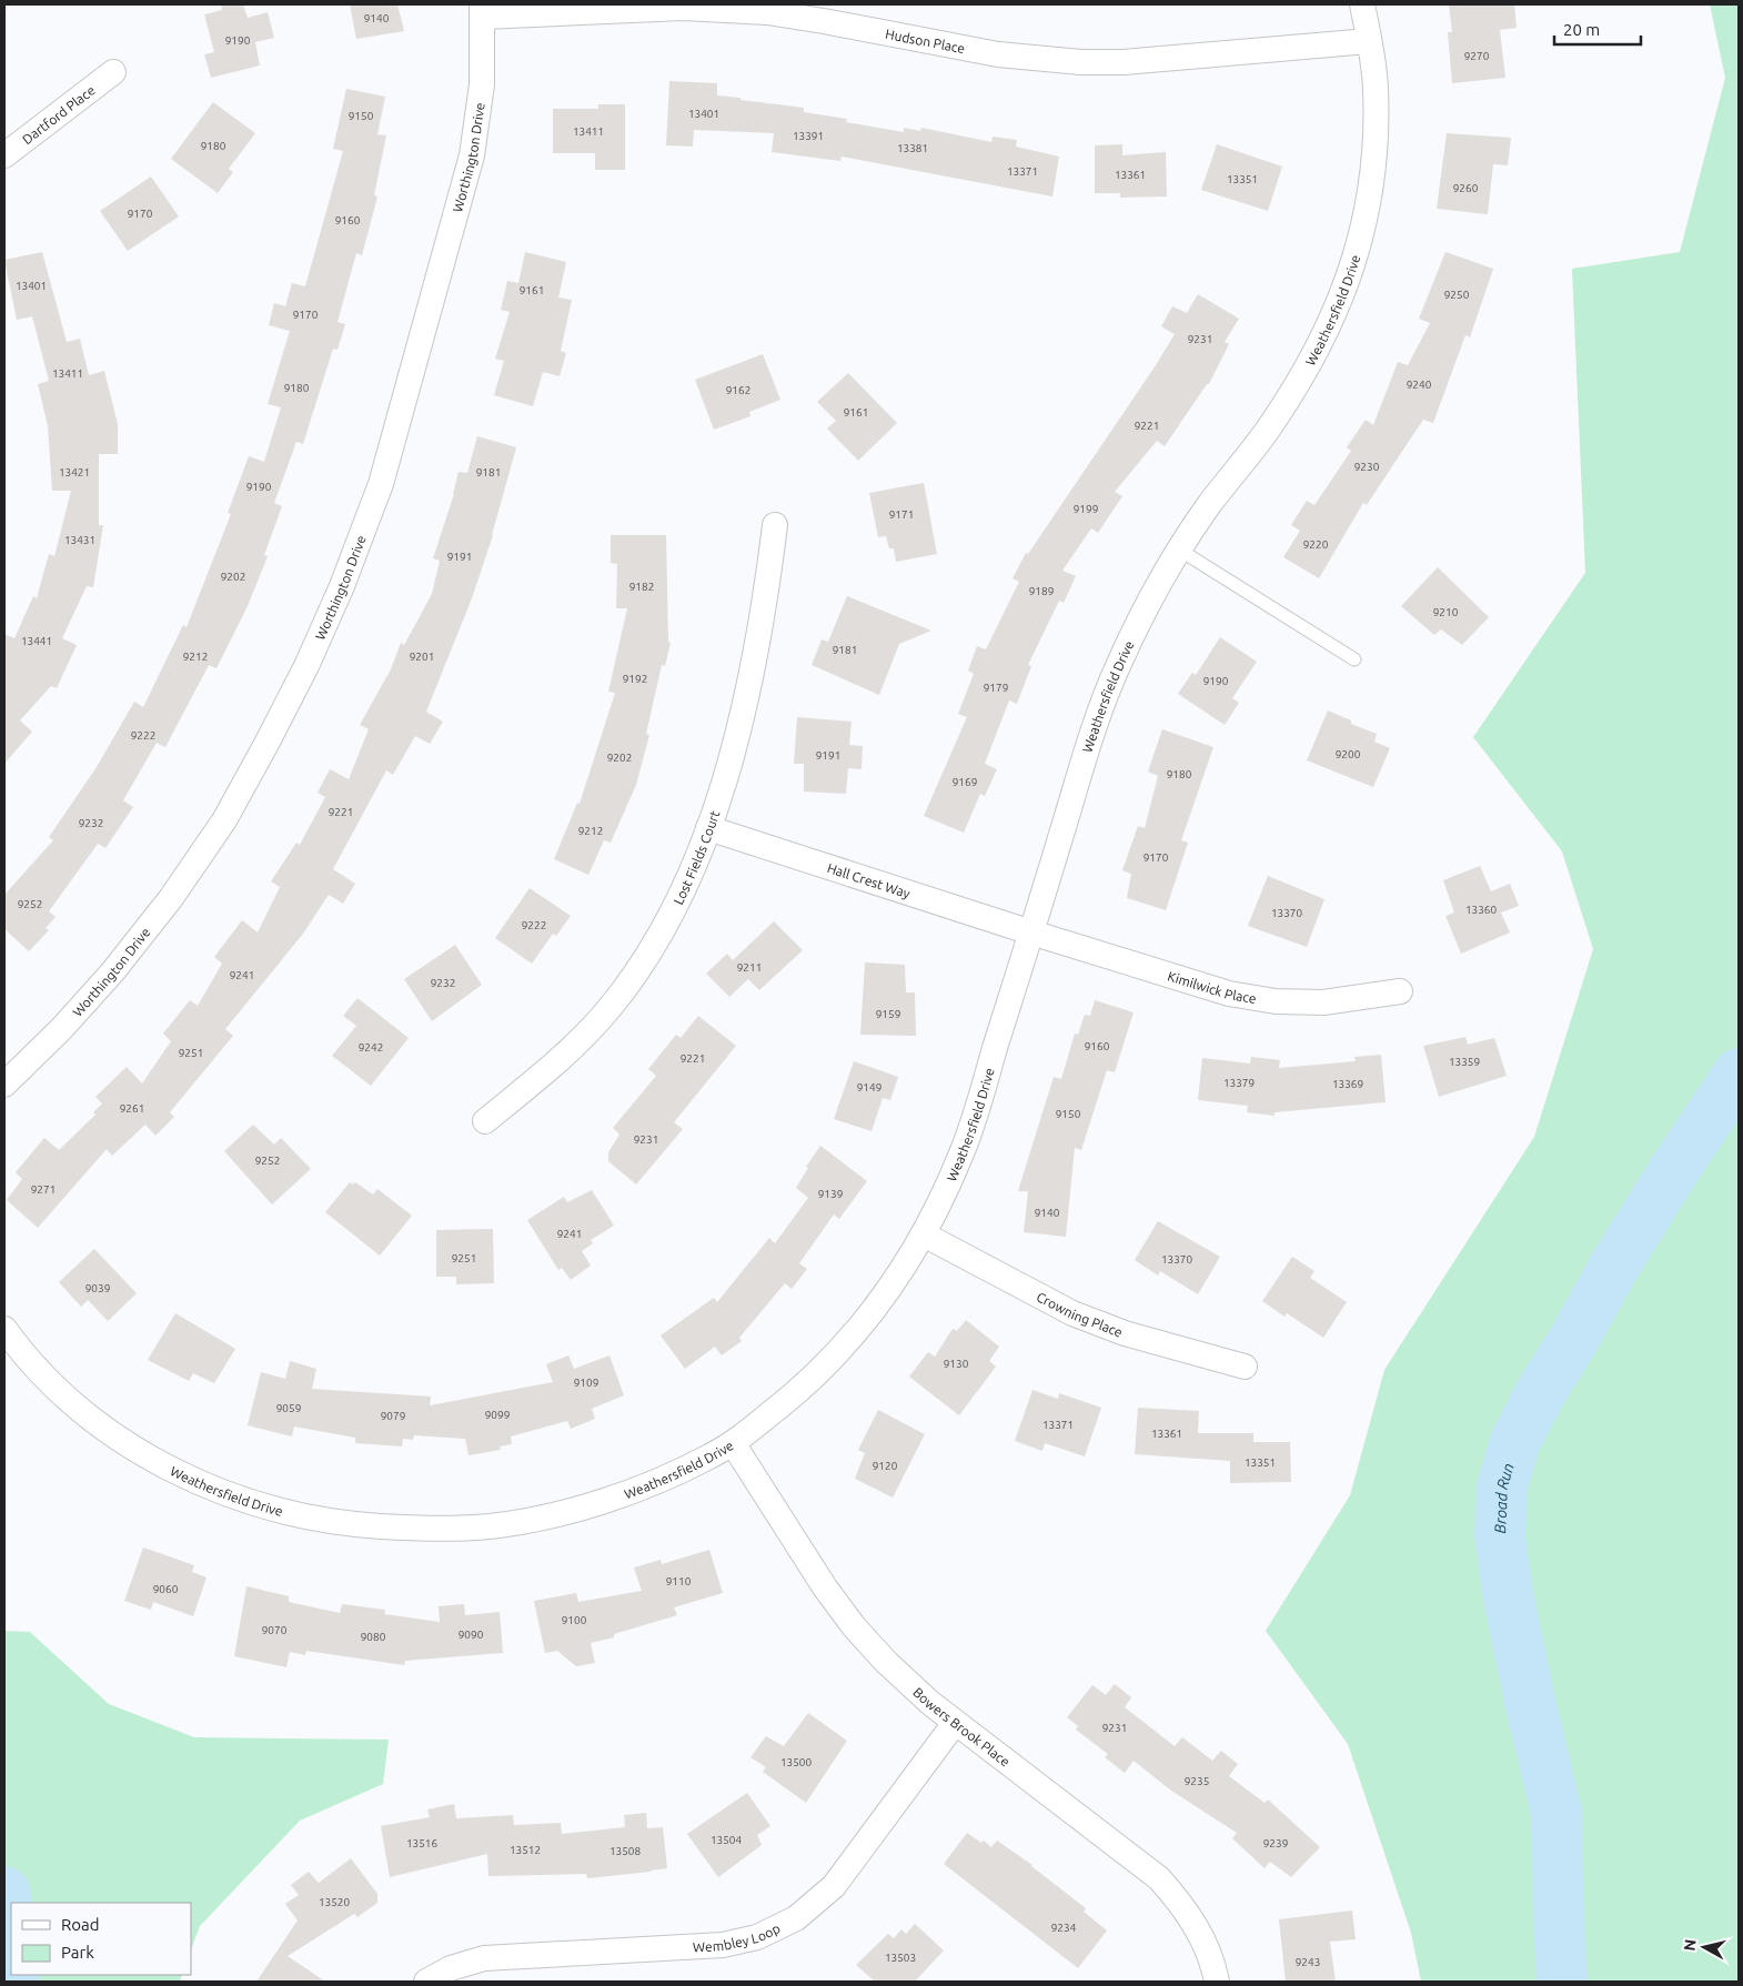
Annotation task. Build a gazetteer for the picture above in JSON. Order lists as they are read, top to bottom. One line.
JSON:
{"streets":{"street":["Hudson Place","Dartford Place","Worthington Drive","Weathersfield Drive","Lost Fields Court","Hall Crest Way","Kimilwick Place","Crowning Place","Bowers Brook Place","Wembley Loop"]},"crossings":[["Hudson Place","Worthington Drive"],["Hudson Place","Weathersfield Drive"],["Weathersfield Drive","Hall Crest Way"],["Weathersfield Drive","Kimilwick Place"],["Weathersfield Drive","Crowning Place"],["Weathersfield Drive","Bowers Brook Place"],["Lost Fields Court","Hall Crest Way"],["Hall Crest Way","Kimilwick Place"],["Bowers Brook Place","Wembley Loop"]],"water":["Broad Run"],"house_numbers":["9140","9190","9270","13401","9150","13411","13391","9180","13381","13371","13361","13351","9260","9170","9160","13401","9161","9250","9170","9231","13411","9240","9180","9162","9161","9221","9230","13421","9181","9190","9199","9171","13431","9220","9191","9202","9182","9189","9210","13441","9181","9212","9201","9192","9190","9179","9222","9200","9191","9202","9180","9169","9221","9232","9212","9170","9252","13360","13370","9222","9211","9241","9232","9159","9160","9242","9251","9221","13359","13379","13369","9149","9261","9150","9231","9252","9271","9139","9140","9241","9251","13370","9039","9130","9109","9059","9099","9079","13371","13361","13351","9120","9110","9060","9100","9070","9090","9080","9231","13500","9235","13504","13516","9239","13512","13508","13520","9234","13503","9243"],"legend":["Road","Park"],"scale_bar":"20 m","north":"left"}
